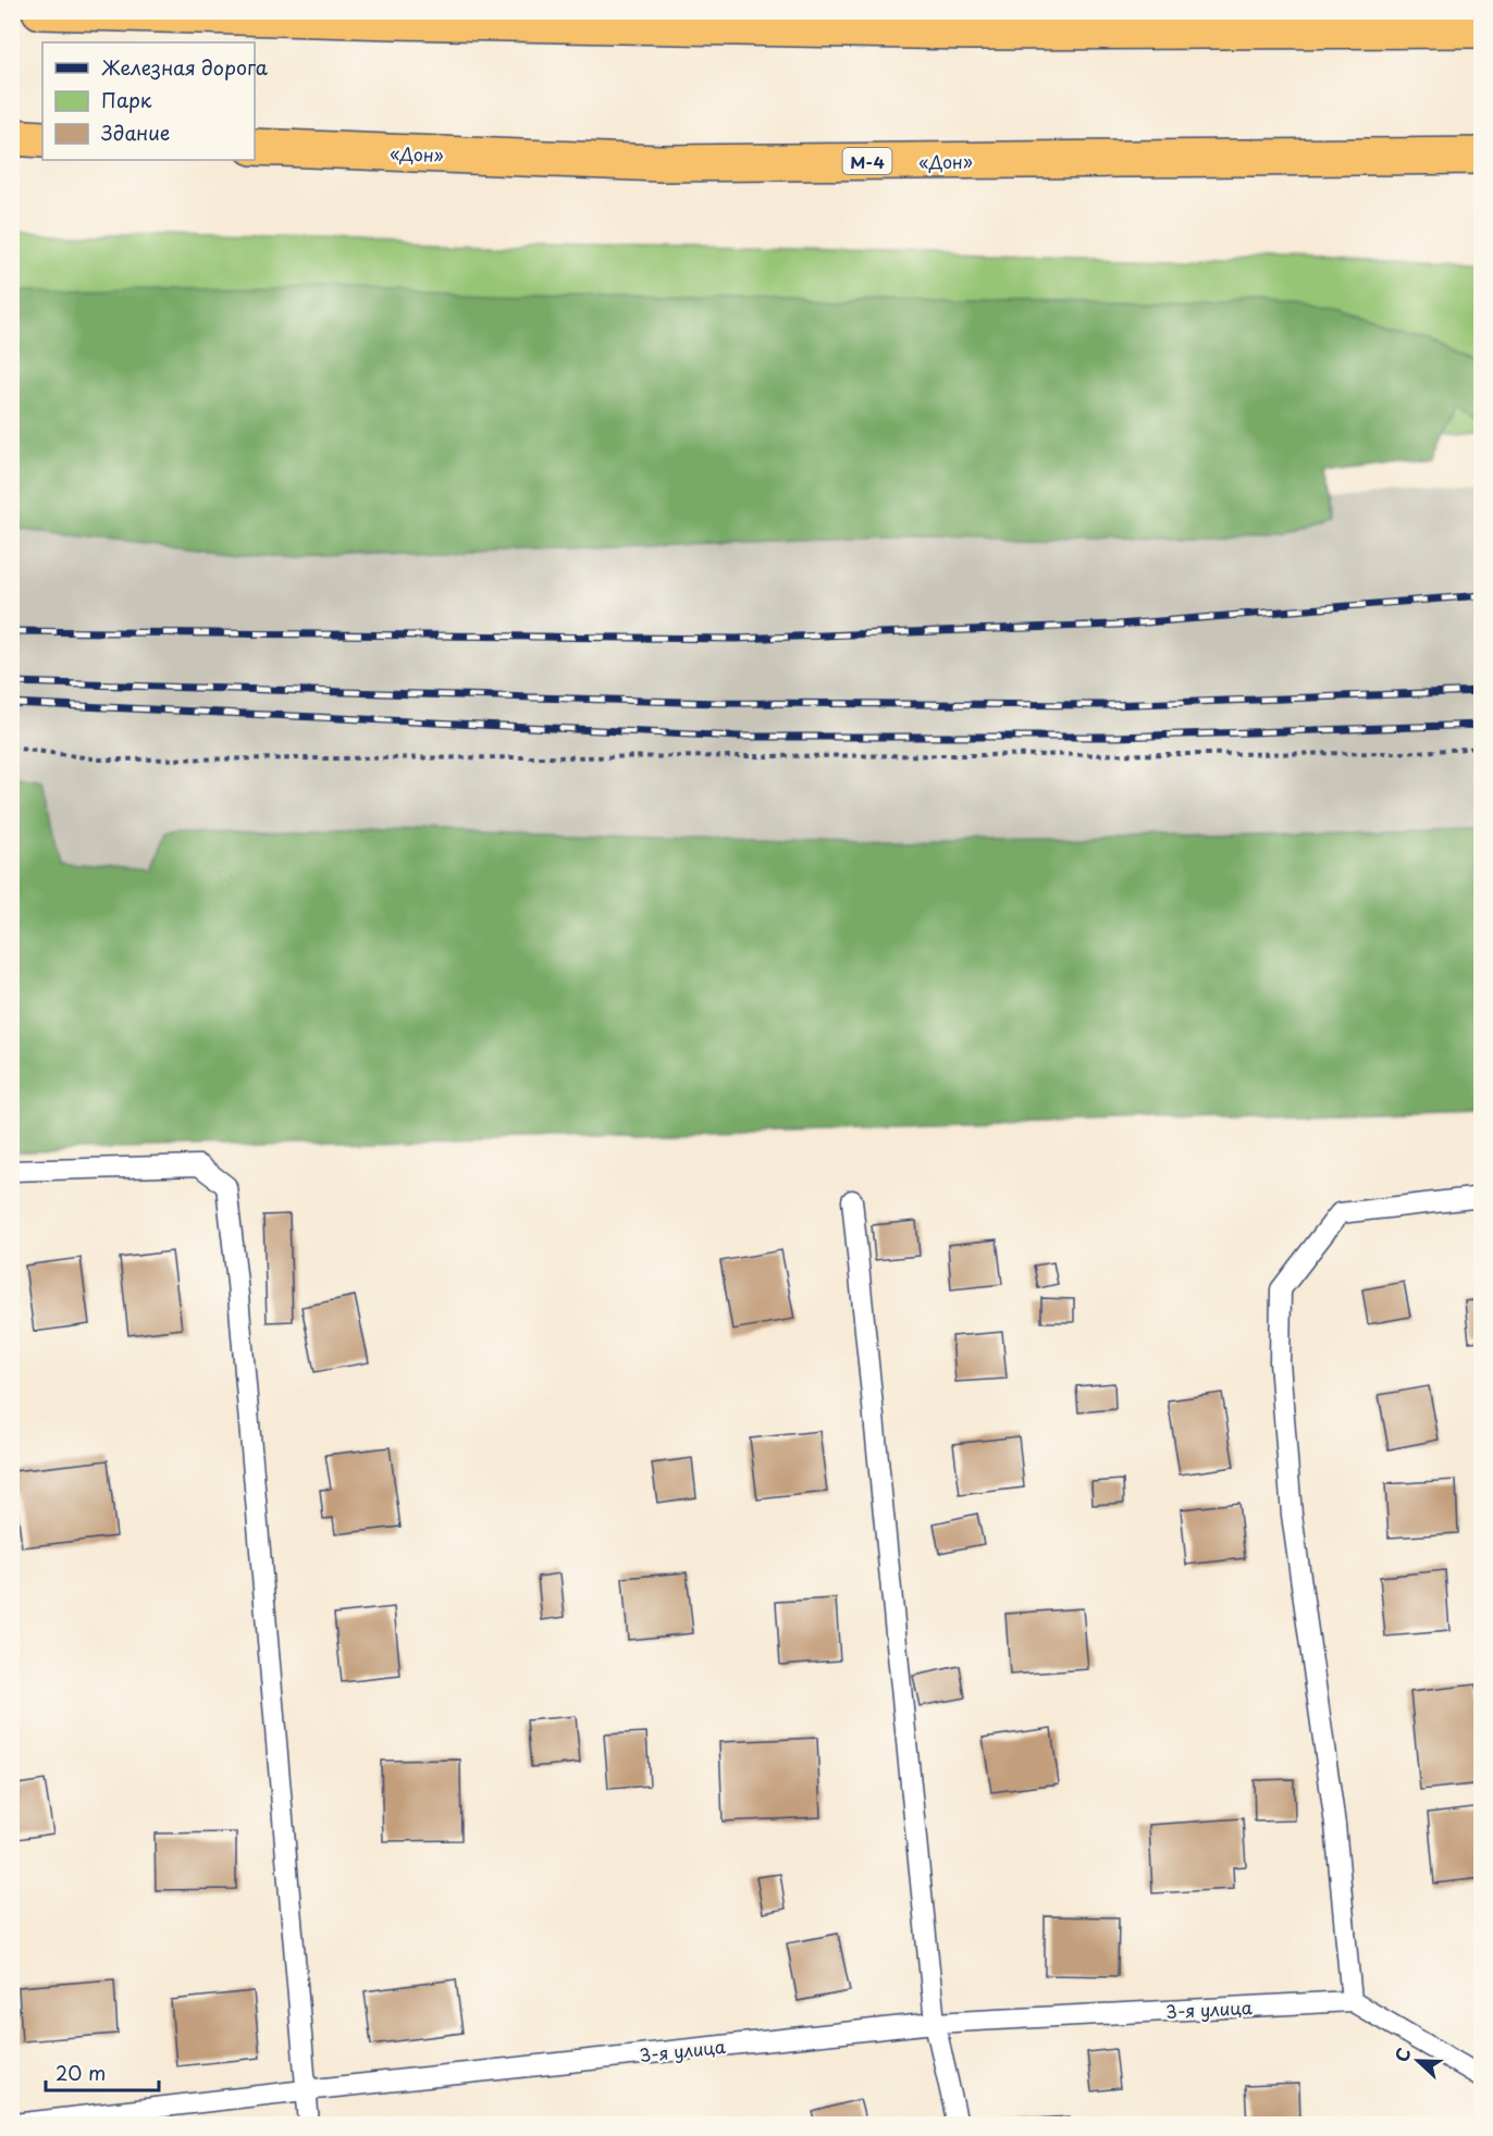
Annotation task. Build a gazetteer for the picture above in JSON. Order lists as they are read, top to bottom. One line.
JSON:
{"streets":{"highway":["«Дон»","М-4"],"lane":["3-я улица"]},"legend":["Железная дорога","Парк","Здание"],"scale_bar":"20 m","north":"left"}
